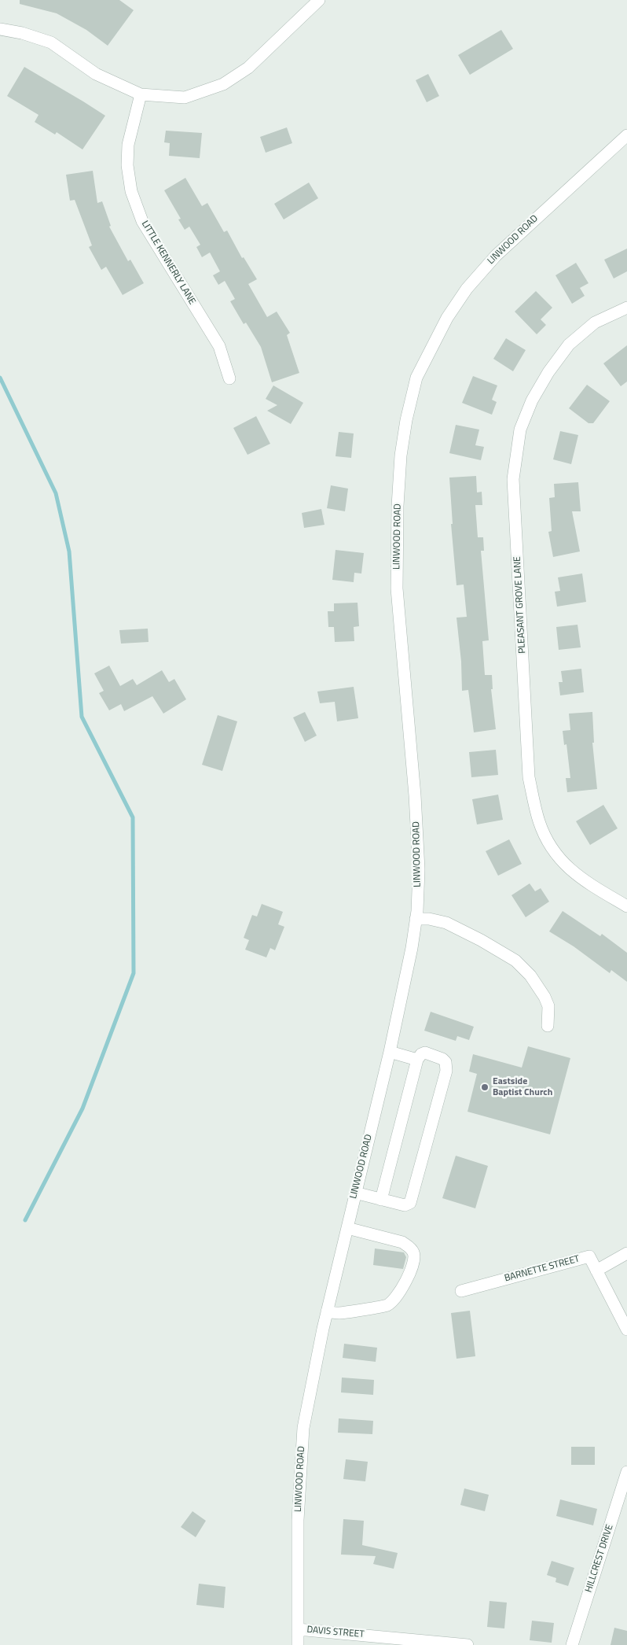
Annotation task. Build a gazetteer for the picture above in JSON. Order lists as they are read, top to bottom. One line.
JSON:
{"streets":{"street":["LINWOOD ROAD","LITTLE KENNERLY LANE","PLEASANT GROVE LANE","BARNETTE STREET","HILLCREST DRIVE","DAVIS STREET"]},"crossings":[["LINWOOD ROAD","DAVIS STREET"]],"places":["Eastside Baptist Church"]}
